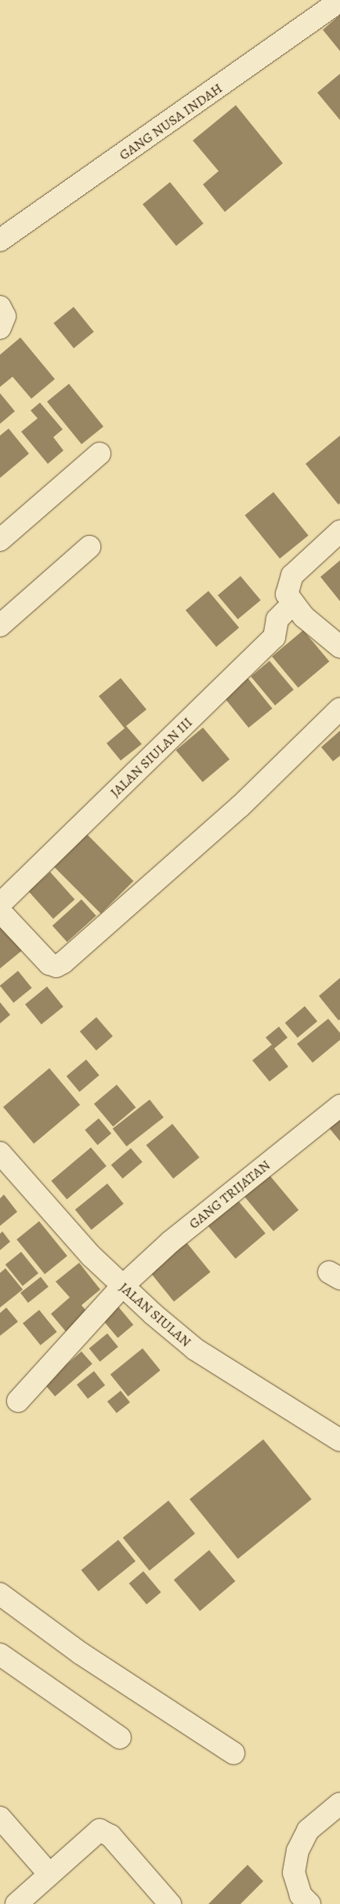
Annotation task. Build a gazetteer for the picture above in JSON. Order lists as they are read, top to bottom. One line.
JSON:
{"streets":{"street":["GANG NUSA INDAH","JALAN SIULAN III","GANG TRIJATAN","JALAN SIULAN"]},"crossings":[["GANG TRIJATAN","JALAN SIULAN"]]}
